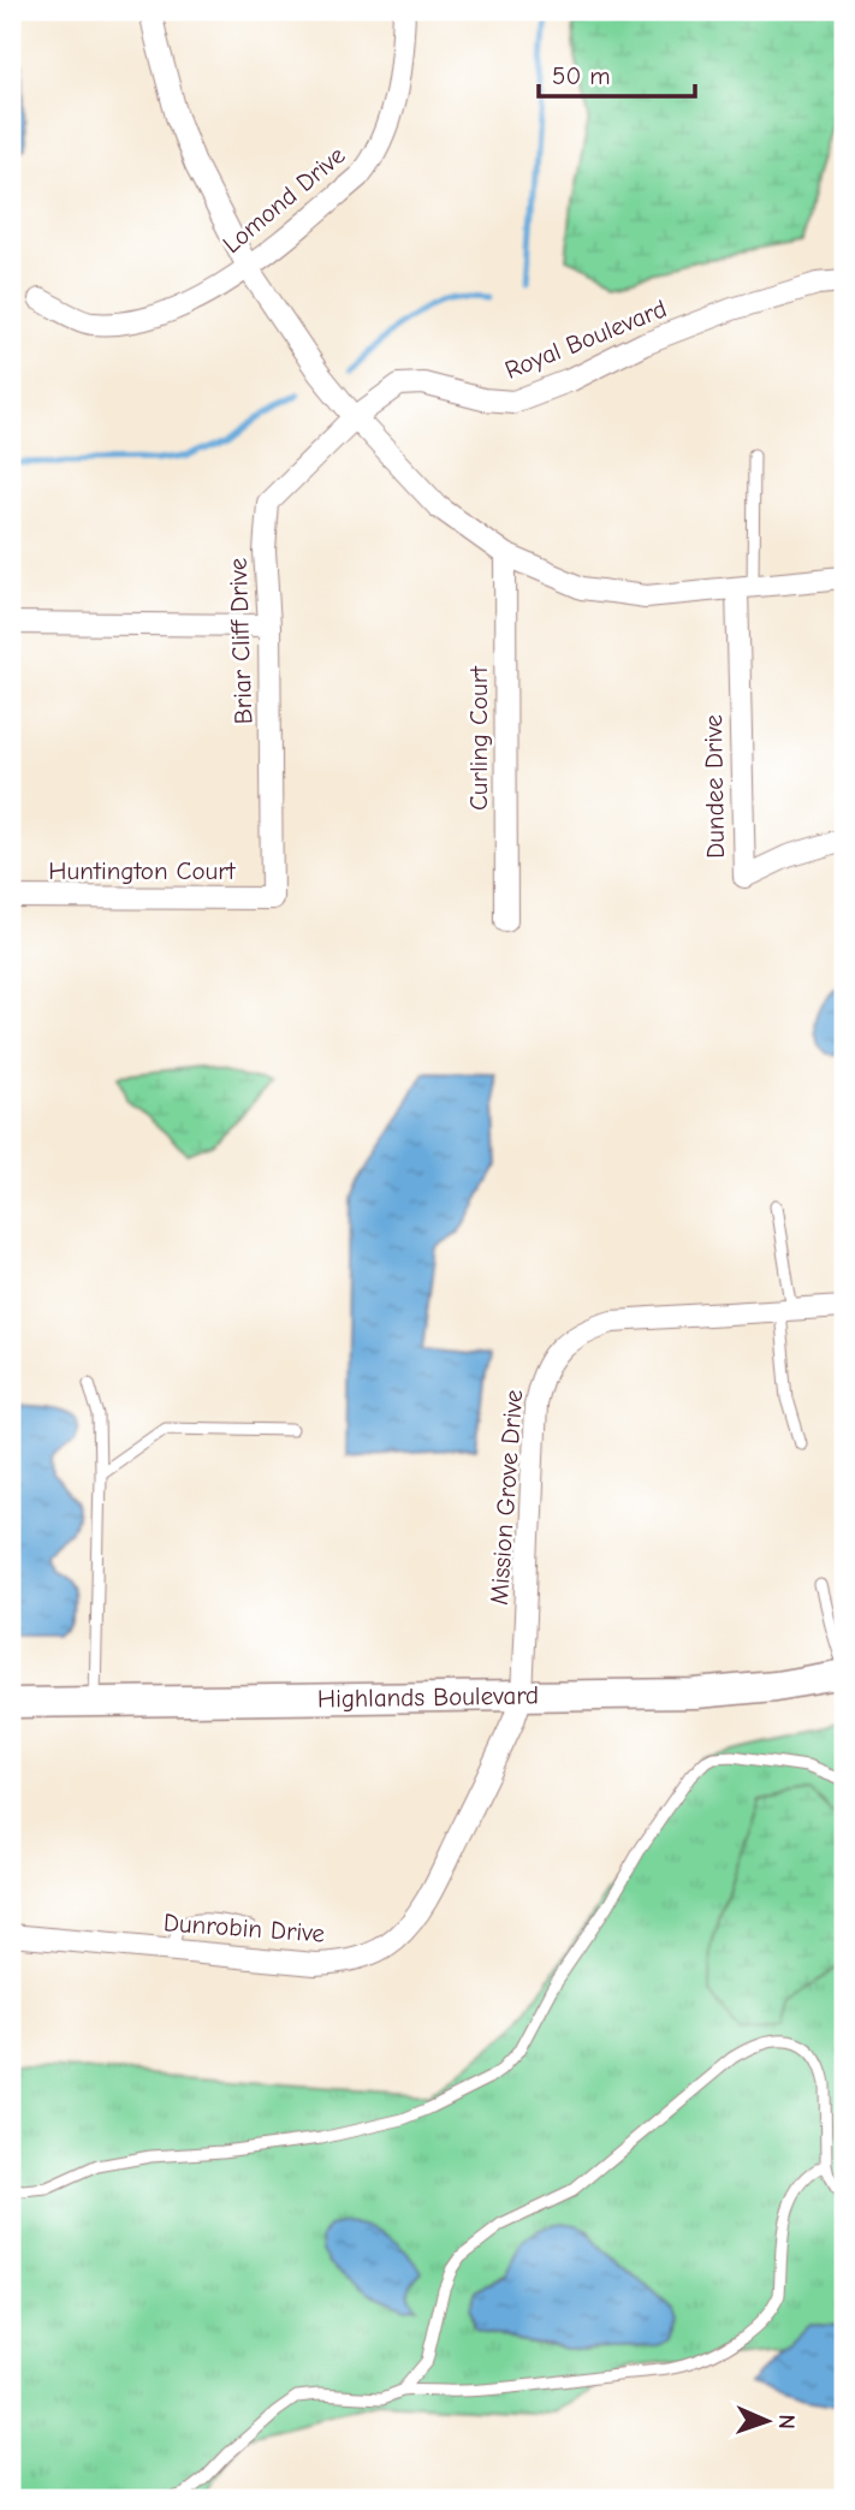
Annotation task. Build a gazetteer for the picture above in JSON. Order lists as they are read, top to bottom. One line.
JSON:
{"streets":{"street":["Lomond Drive","Royal Boulevard","Briar Cliff Drive","Curling Court","Dundee Drive","Huntington Court","Mission Grove Drive","Highlands Boulevard","Dunrobin Drive"]},"crossings":[["Royal Boulevard","Briar Cliff Drive"],["Briar Cliff Drive","Huntington Court"],["Mission Grove Drive","Highlands Boulevard"],["Mission Grove Drive","Dunrobin Drive"],["Highlands Boulevard","Dunrobin Drive"]],"scale_bar":"50 m","north":"right"}
